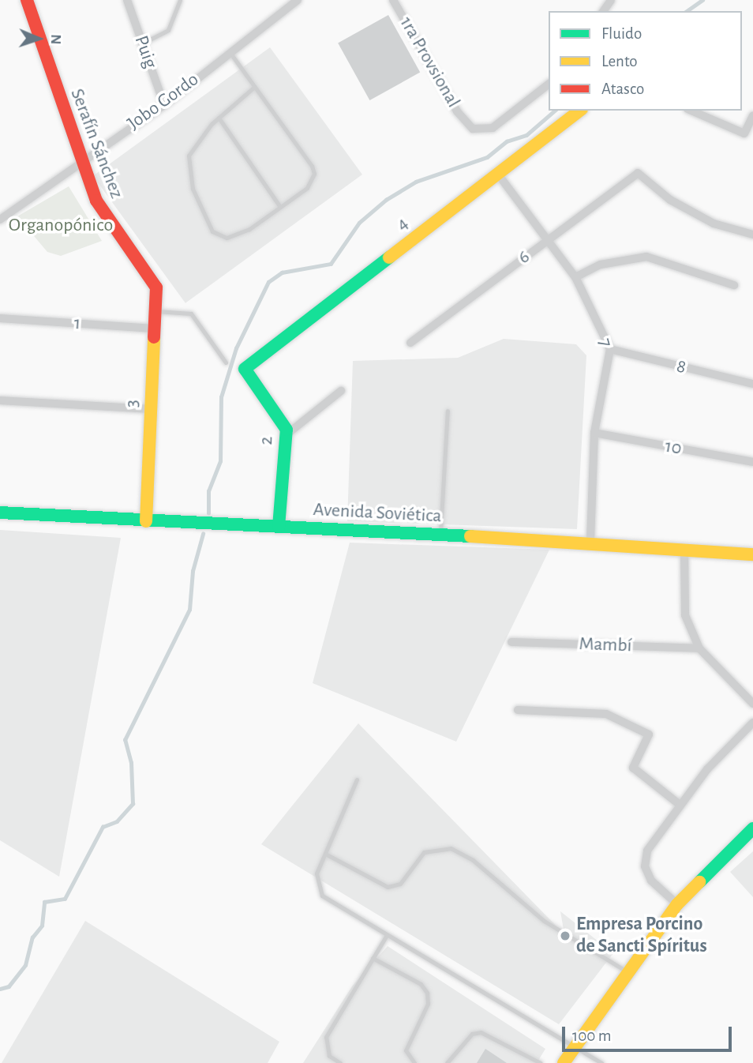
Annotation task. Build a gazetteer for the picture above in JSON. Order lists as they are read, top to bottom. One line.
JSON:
{"streets":{"street":["Puig","1ra Provsional","Jobo Gordo","Serafín Sánchez","4","6","1","7","8","3","2","10","Avenida Soviética","Mambí"]},"crossings":[["Puig","Jobo Gordo"],["Jobo Gordo","Serafín Sánchez"],["Serafín Sánchez","3"],["4","7"],["4","2"],["6","7"],["1","3"],["7","8"],["7","10"],["7","Avenida Soviética"],["3","Avenida Soviética"],["2","Avenida Soviética"]],"parks":["Organopónico"],"places":["Empresa Porcino de Sancti Spíritus"],"legend":["Fluido","Lento","Atasco"],"scale_bar":"100 m","north":"right"}
